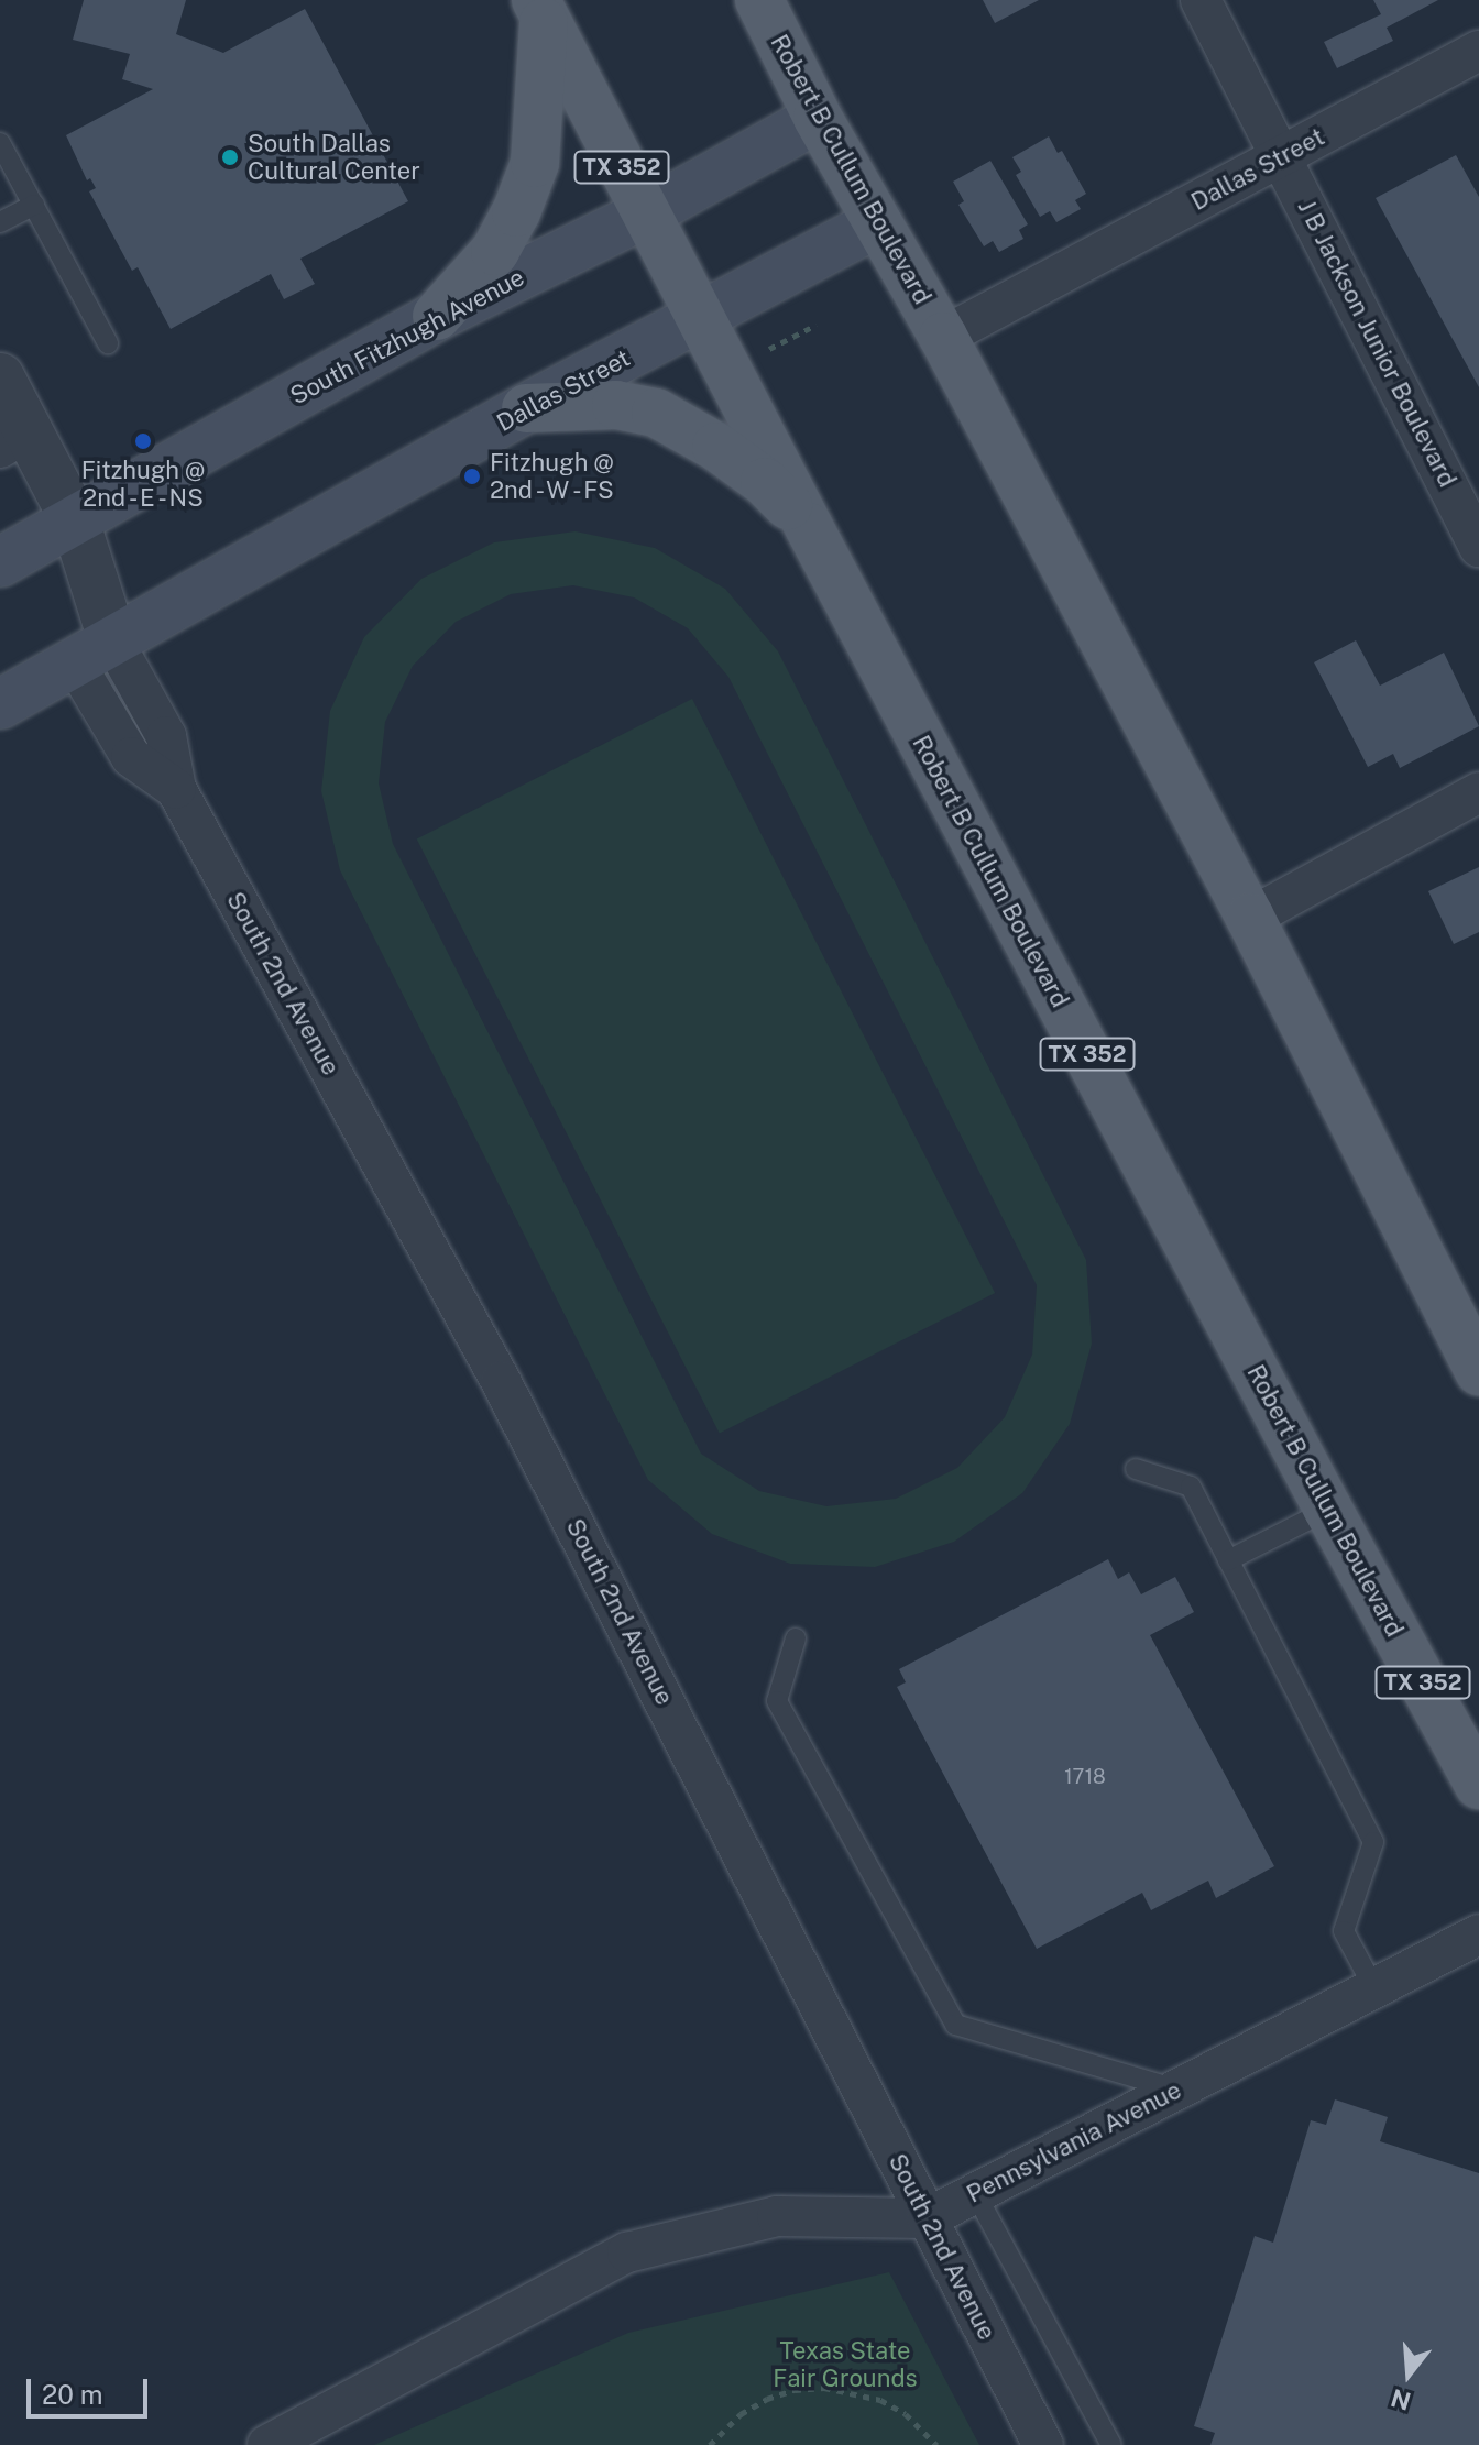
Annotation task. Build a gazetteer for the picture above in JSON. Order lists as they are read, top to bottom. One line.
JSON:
{"streets":{"main road":["TX 352","Robert B Cullum Boulevard","Dallas Street","South Fitzhugh Avenue"],"street":["J B Jackson Junior Boulevard","South 2nd Avenue","Pennsylvania Avenue"]},"crossings":[["Robert B Cullum Boulevard","Dallas Street"],["Robert B Cullum Boulevard","South Fitzhugh Avenue"],["Dallas Street","J B Jackson Junior Boulevard"],["Dallas Street","South 2nd Avenue"],["South Fitzhugh Avenue","South 2nd Avenue"],["South 2nd Avenue","Pennsylvania Avenue"]],"parks":["Texas State Fair Grounds"],"places":["South Dallas Cultural Center","Fitzhugh @ 2nd - E - NS","Fitzhugh @ 2nd - W - FS"],"house_numbers":["1718"],"scale_bar":"20 m","north":"bottom"}
